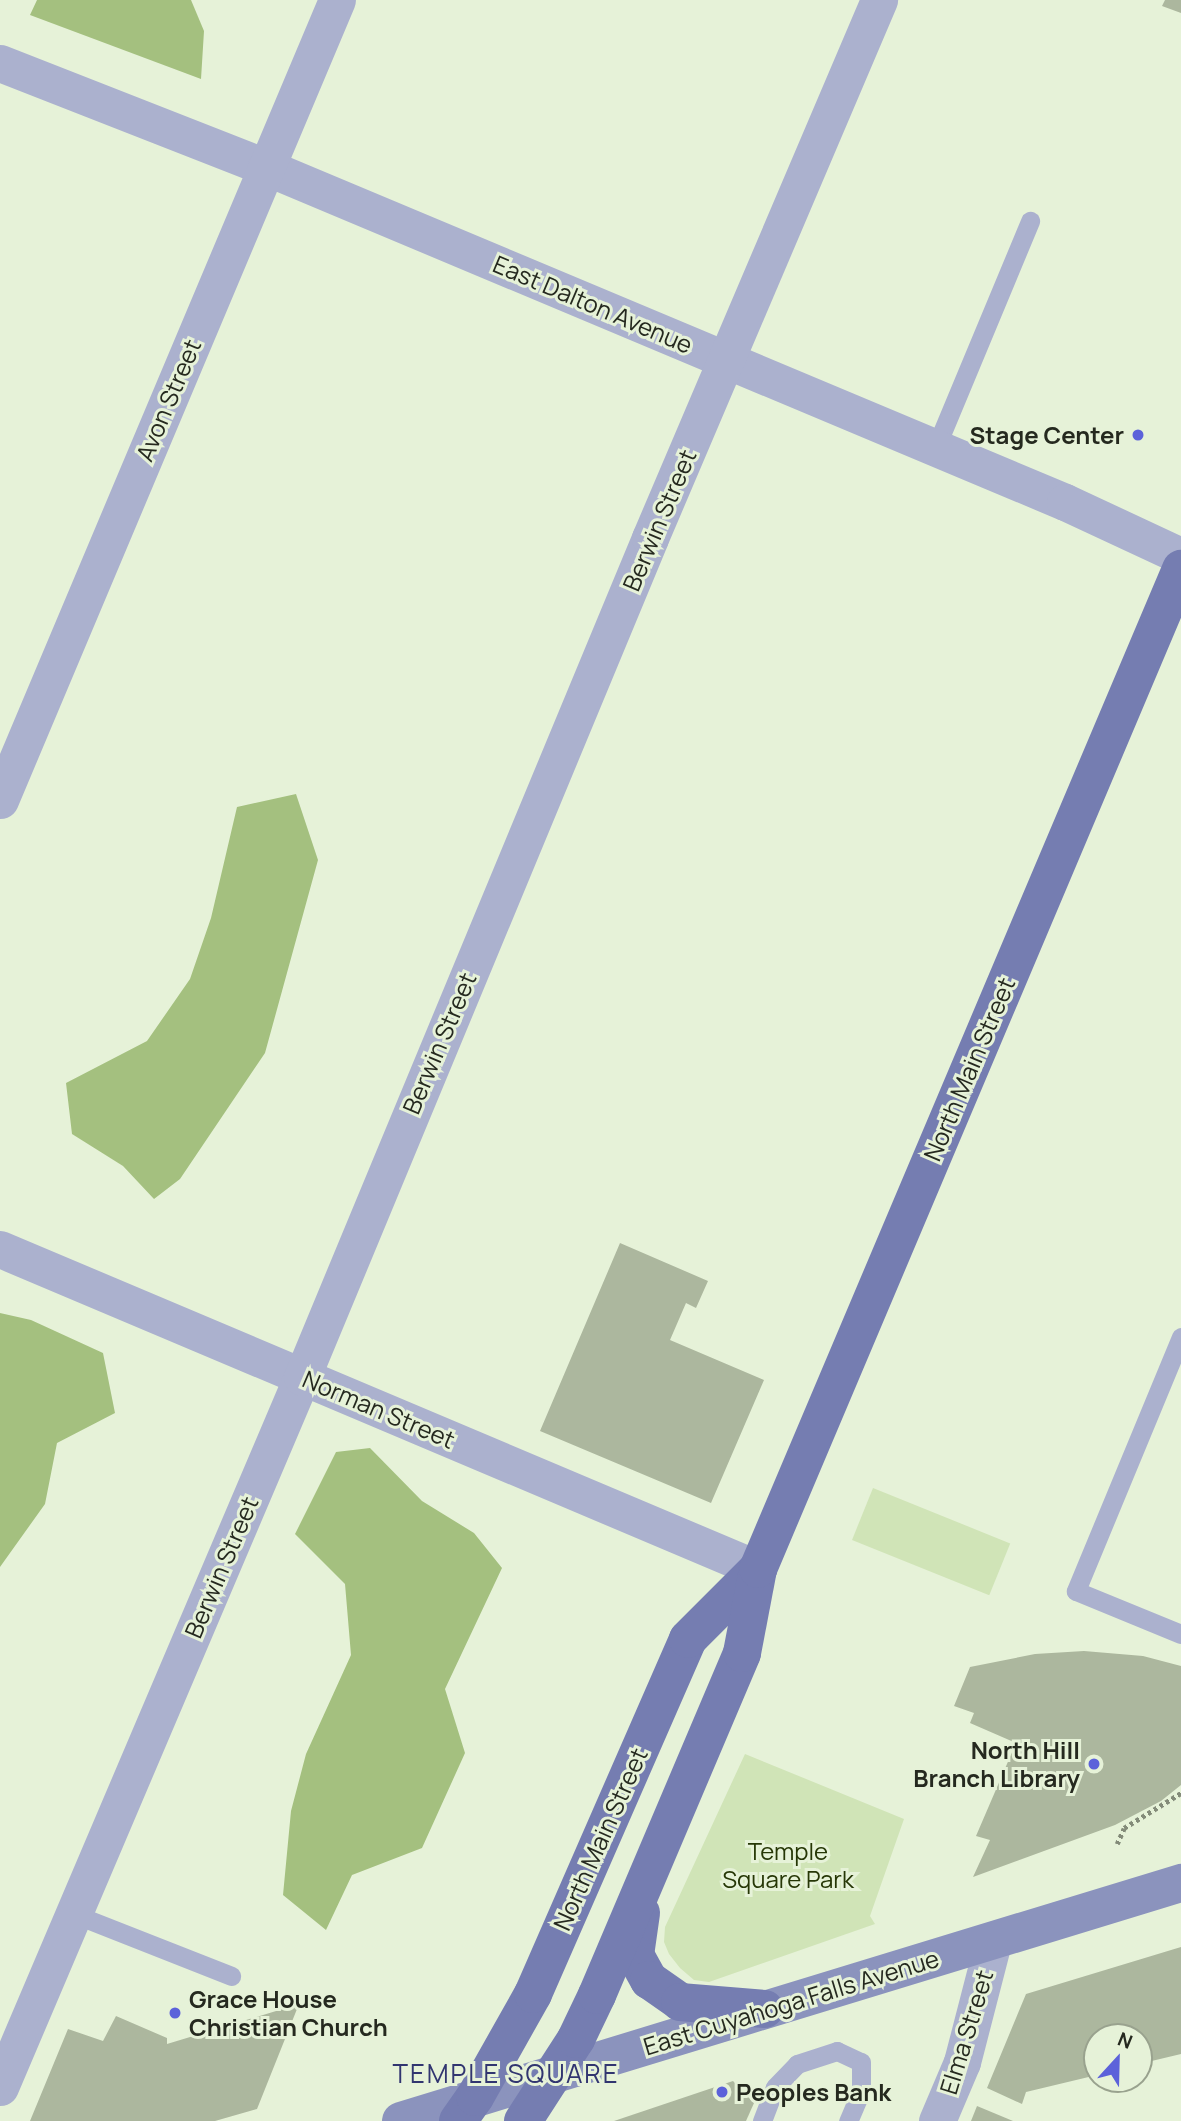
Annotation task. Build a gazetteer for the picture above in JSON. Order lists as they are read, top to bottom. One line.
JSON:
{"streets":{"main road":["North Main Street","East Cuyahoga Falls Avenue"],"street":["East Dalton Avenue","Avon Street","Berwin Street","Norman Street","Elma Street"]},"crossings":[["East Dalton Avenue","Avon Street"],["East Dalton Avenue","Berwin Street"],["Berwin Street","Norman Street"],["North Main Street","Norman Street"],["North Main Street","East Cuyahoga Falls Avenue"],["East Cuyahoga Falls Avenue","Elma Street"]],"districts":["TEMPLE SQUARE"],"parks":["Temple Square Park"],"places":["Stage Center","North Hill Branch Library","Grace House Christian Church","Peoples Bank"],"north":"top"}
